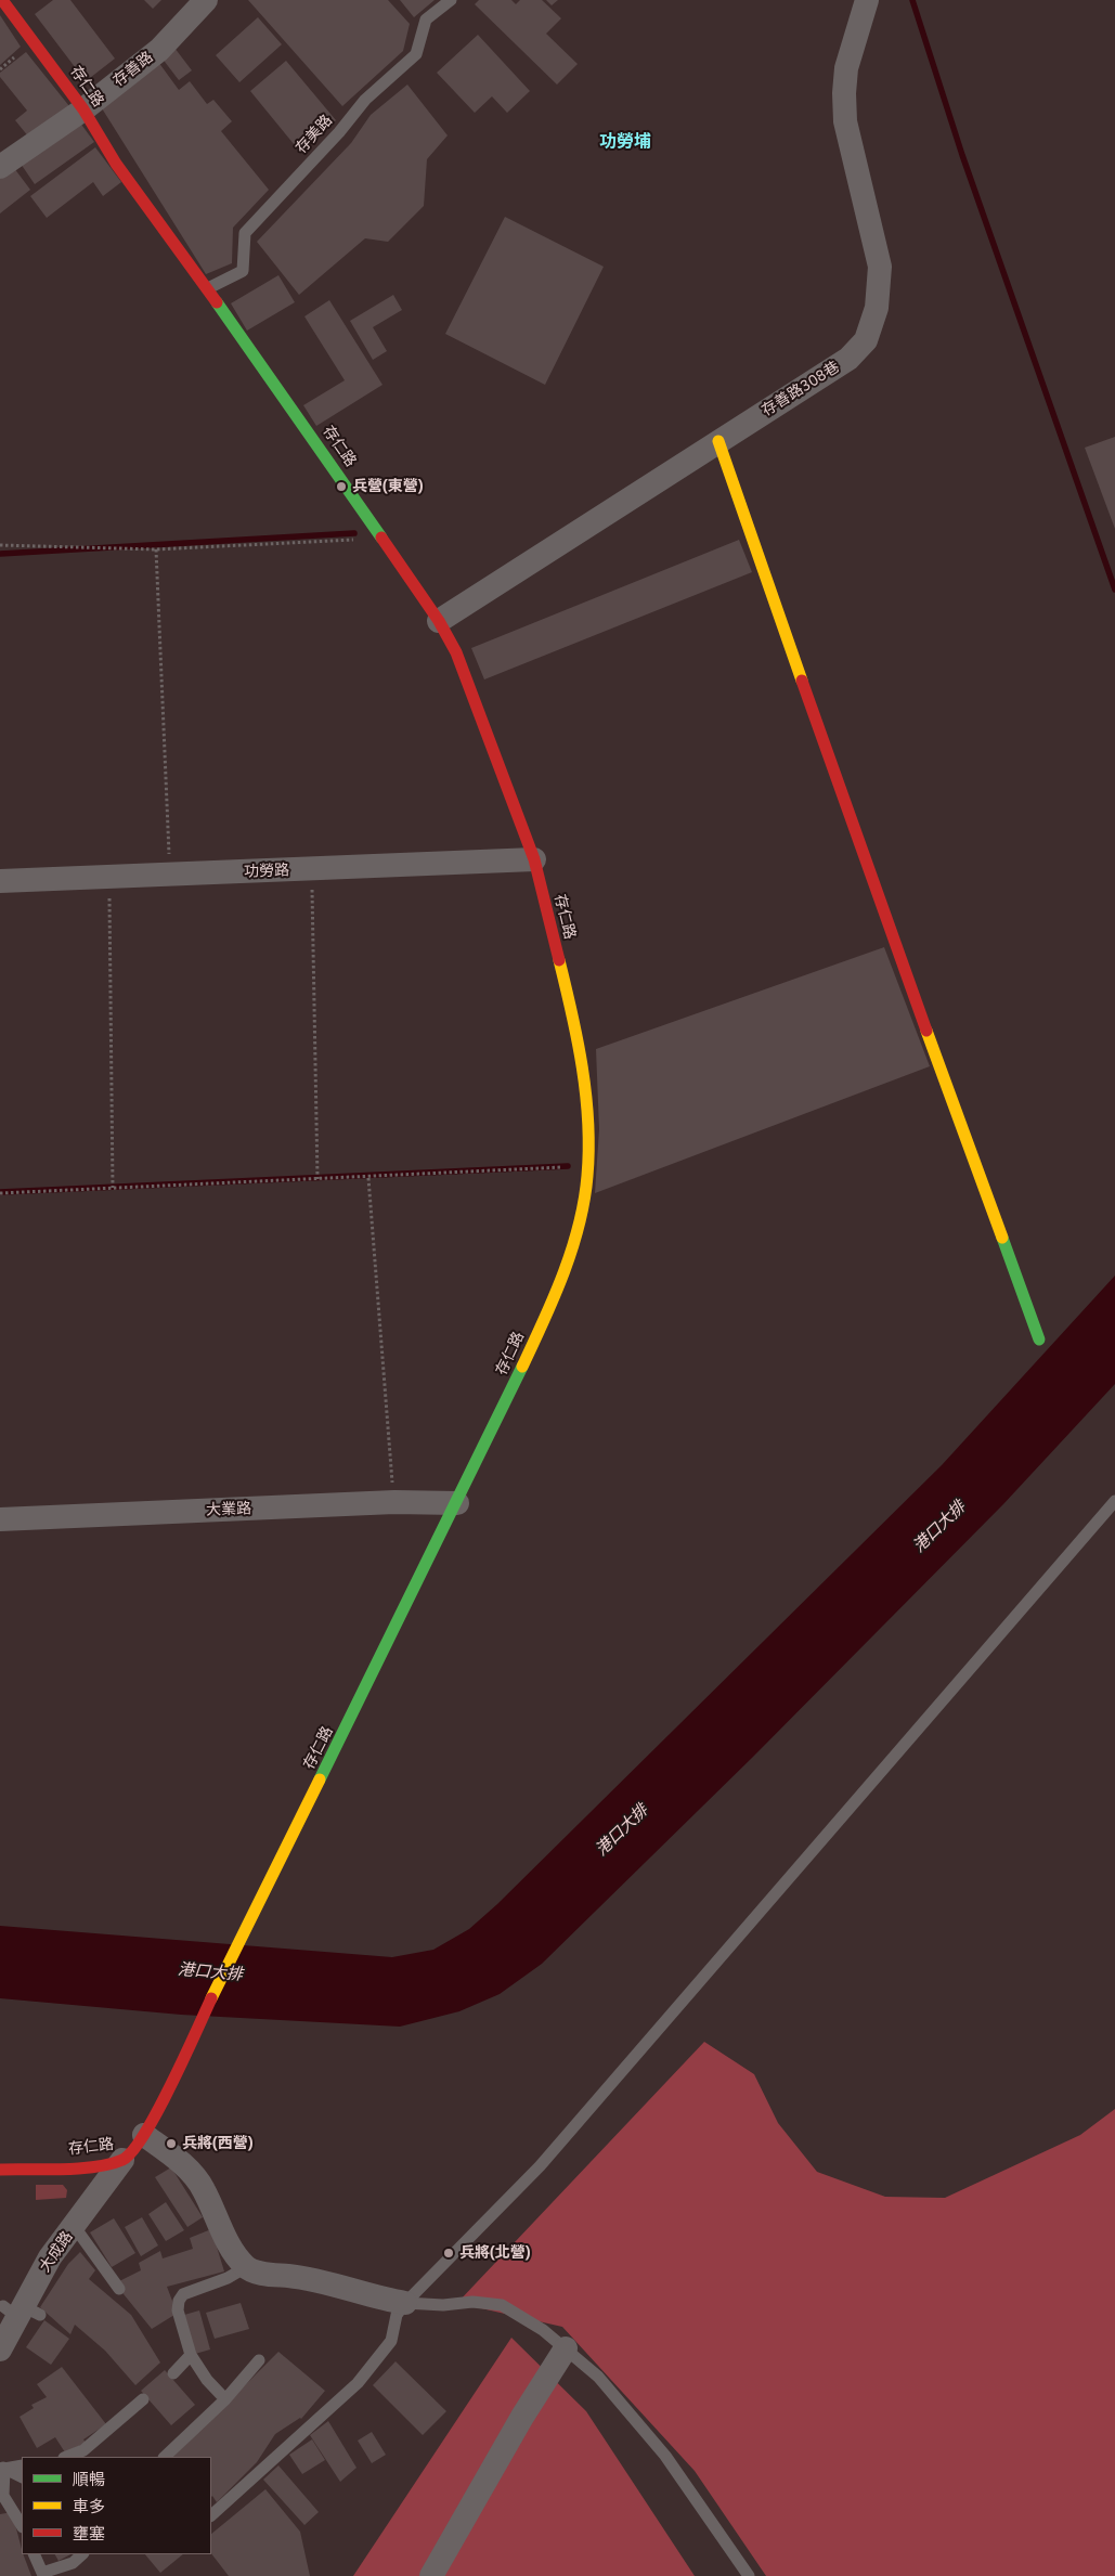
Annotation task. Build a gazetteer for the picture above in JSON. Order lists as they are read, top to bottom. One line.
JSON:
{"streets":{"street":["存善路","存仁路","存善路308巷","功勞路","大業路","大成路"],"lane":["存美路"]},"crossings":[["存善路","存仁路"],["存仁路","存美路"],["存仁路","存善路308巷"],["存仁路","功勞路"],["存仁路","大業路"],["存仁路","大成路"]],"districts":["功勞埔"],"water":["港口大排"],"places":["兵營(東營)","兵將(西營)","兵將(北營)"],"legend":["順暢","車多","壅塞"]}
